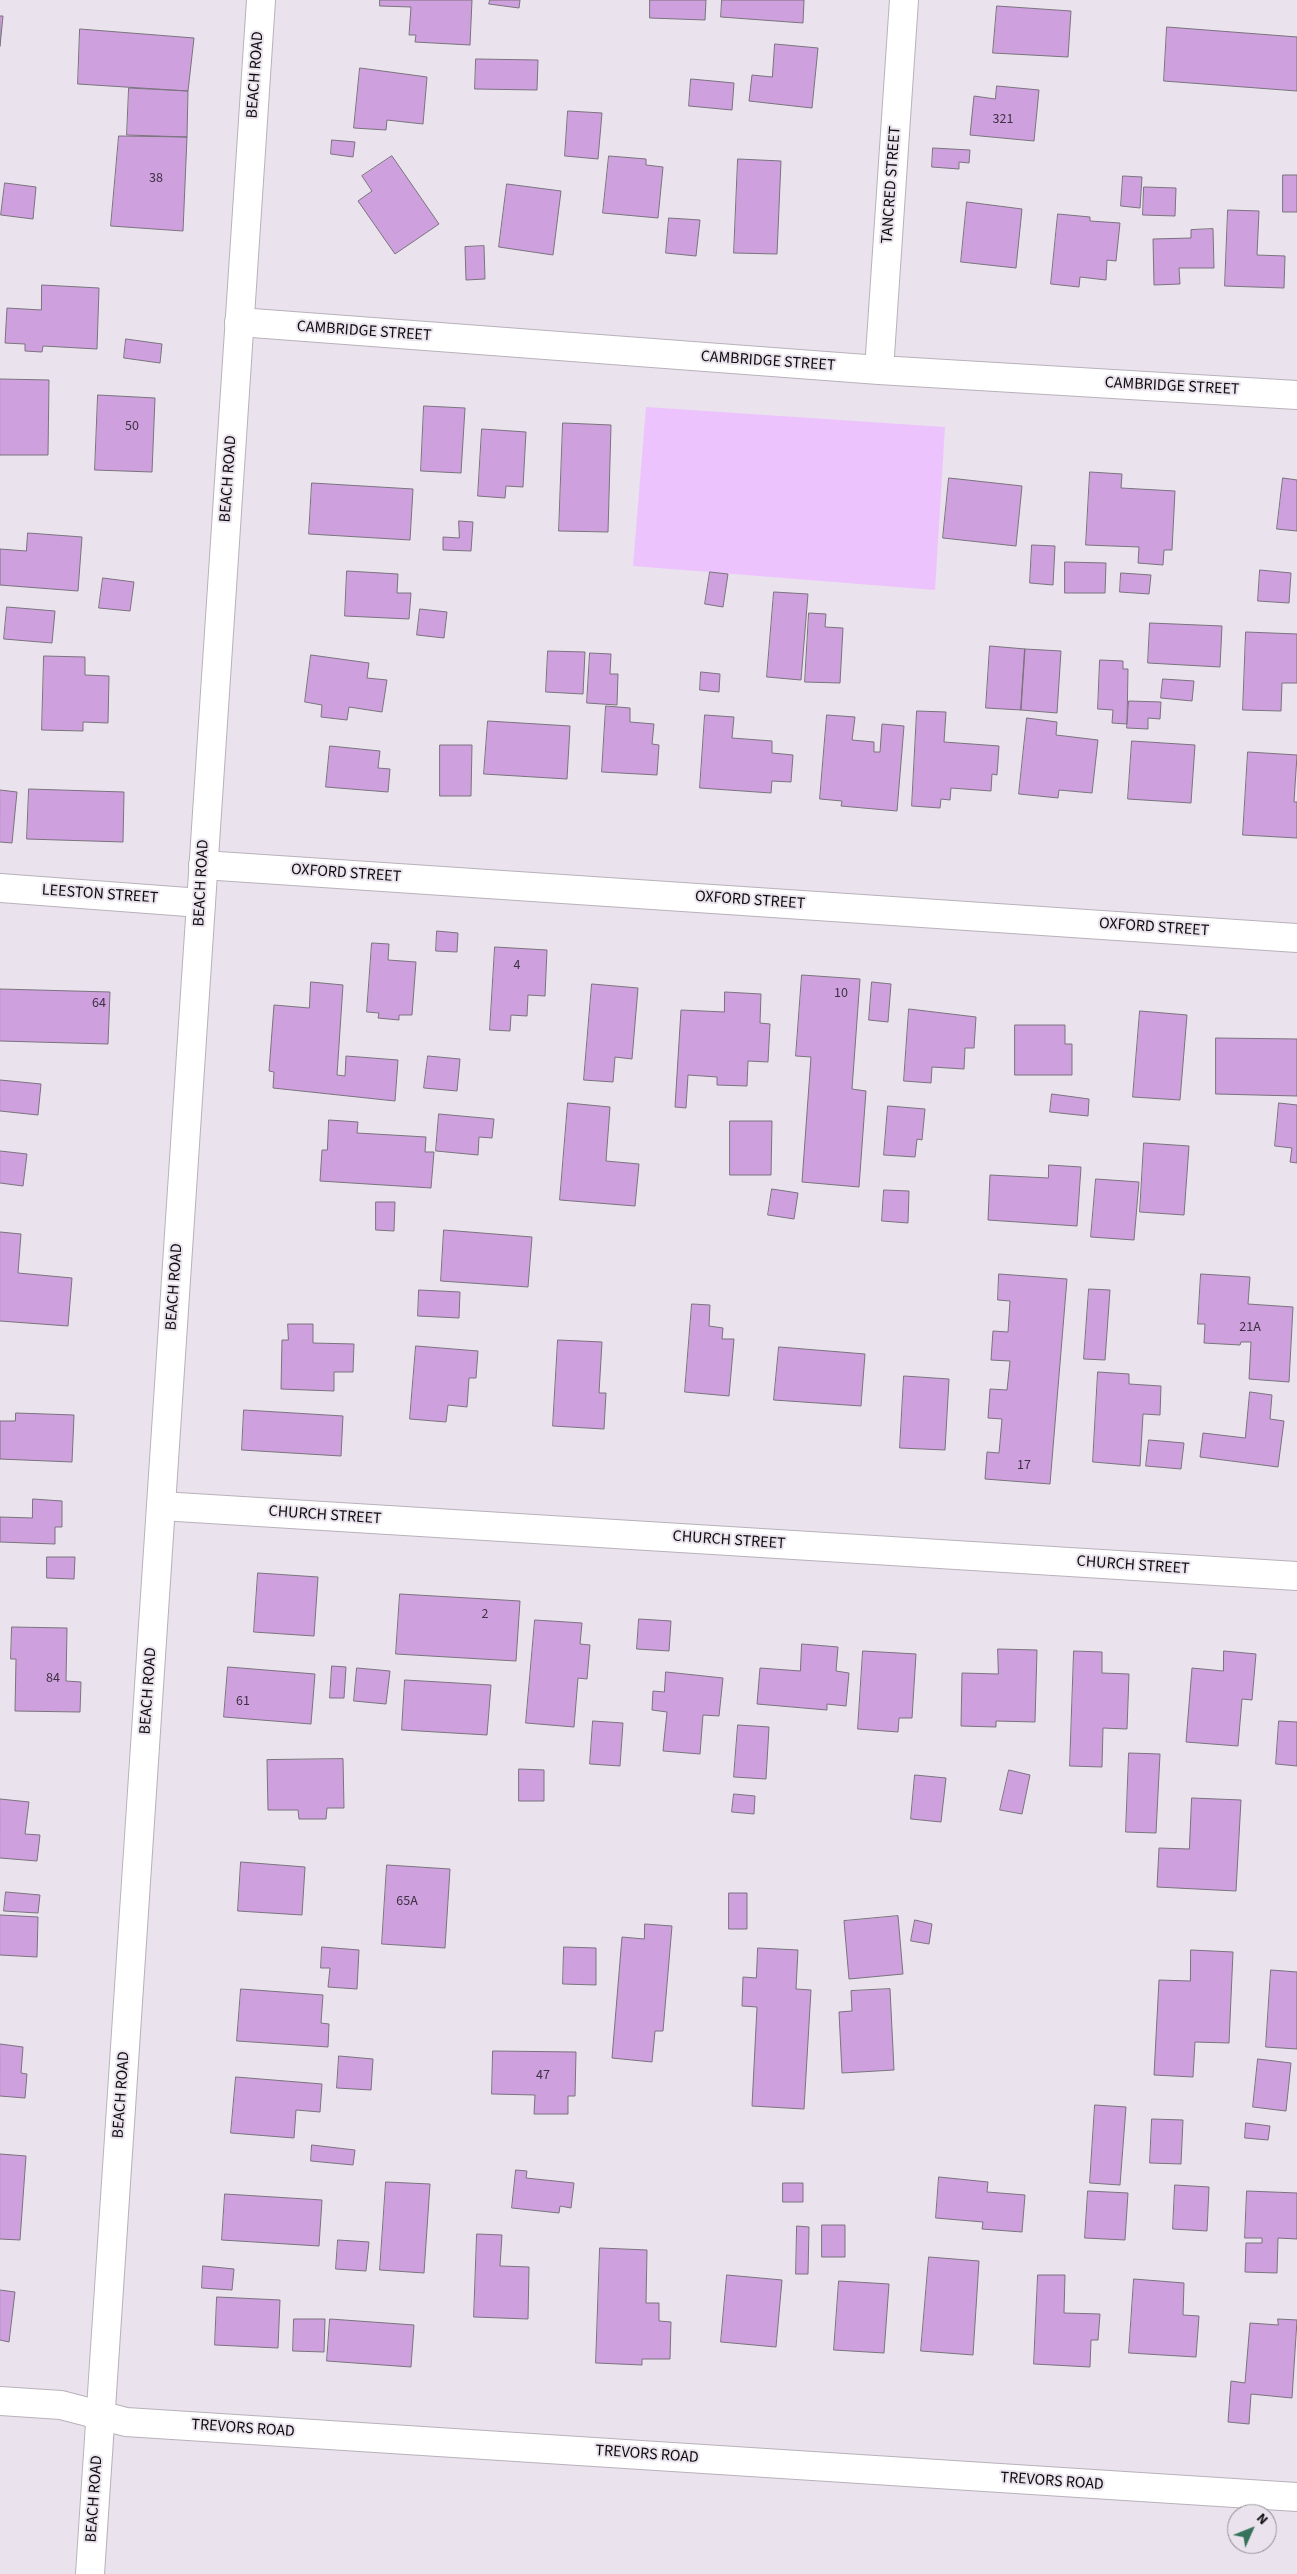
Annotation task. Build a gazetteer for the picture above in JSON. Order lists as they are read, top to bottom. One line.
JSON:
{"streets":{"street":["BEACH ROAD","TANCRED STREET","CAMBRIDGE STREET","OXFORD STREET","LEESTON STREET","CHURCH STREET","TREVORS ROAD"]},"crossings":[["BEACH ROAD","CAMBRIDGE STREET"],["BEACH ROAD","OXFORD STREET"],["BEACH ROAD","LEESTON STREET"],["BEACH ROAD","CHURCH STREET"],["BEACH ROAD","TREVORS ROAD"],["TANCRED STREET","CAMBRIDGE STREET"]],"house_numbers":["321","38","50","4","10","64","21A","17","2","84","61","65A","47"],"north":"top right"}
